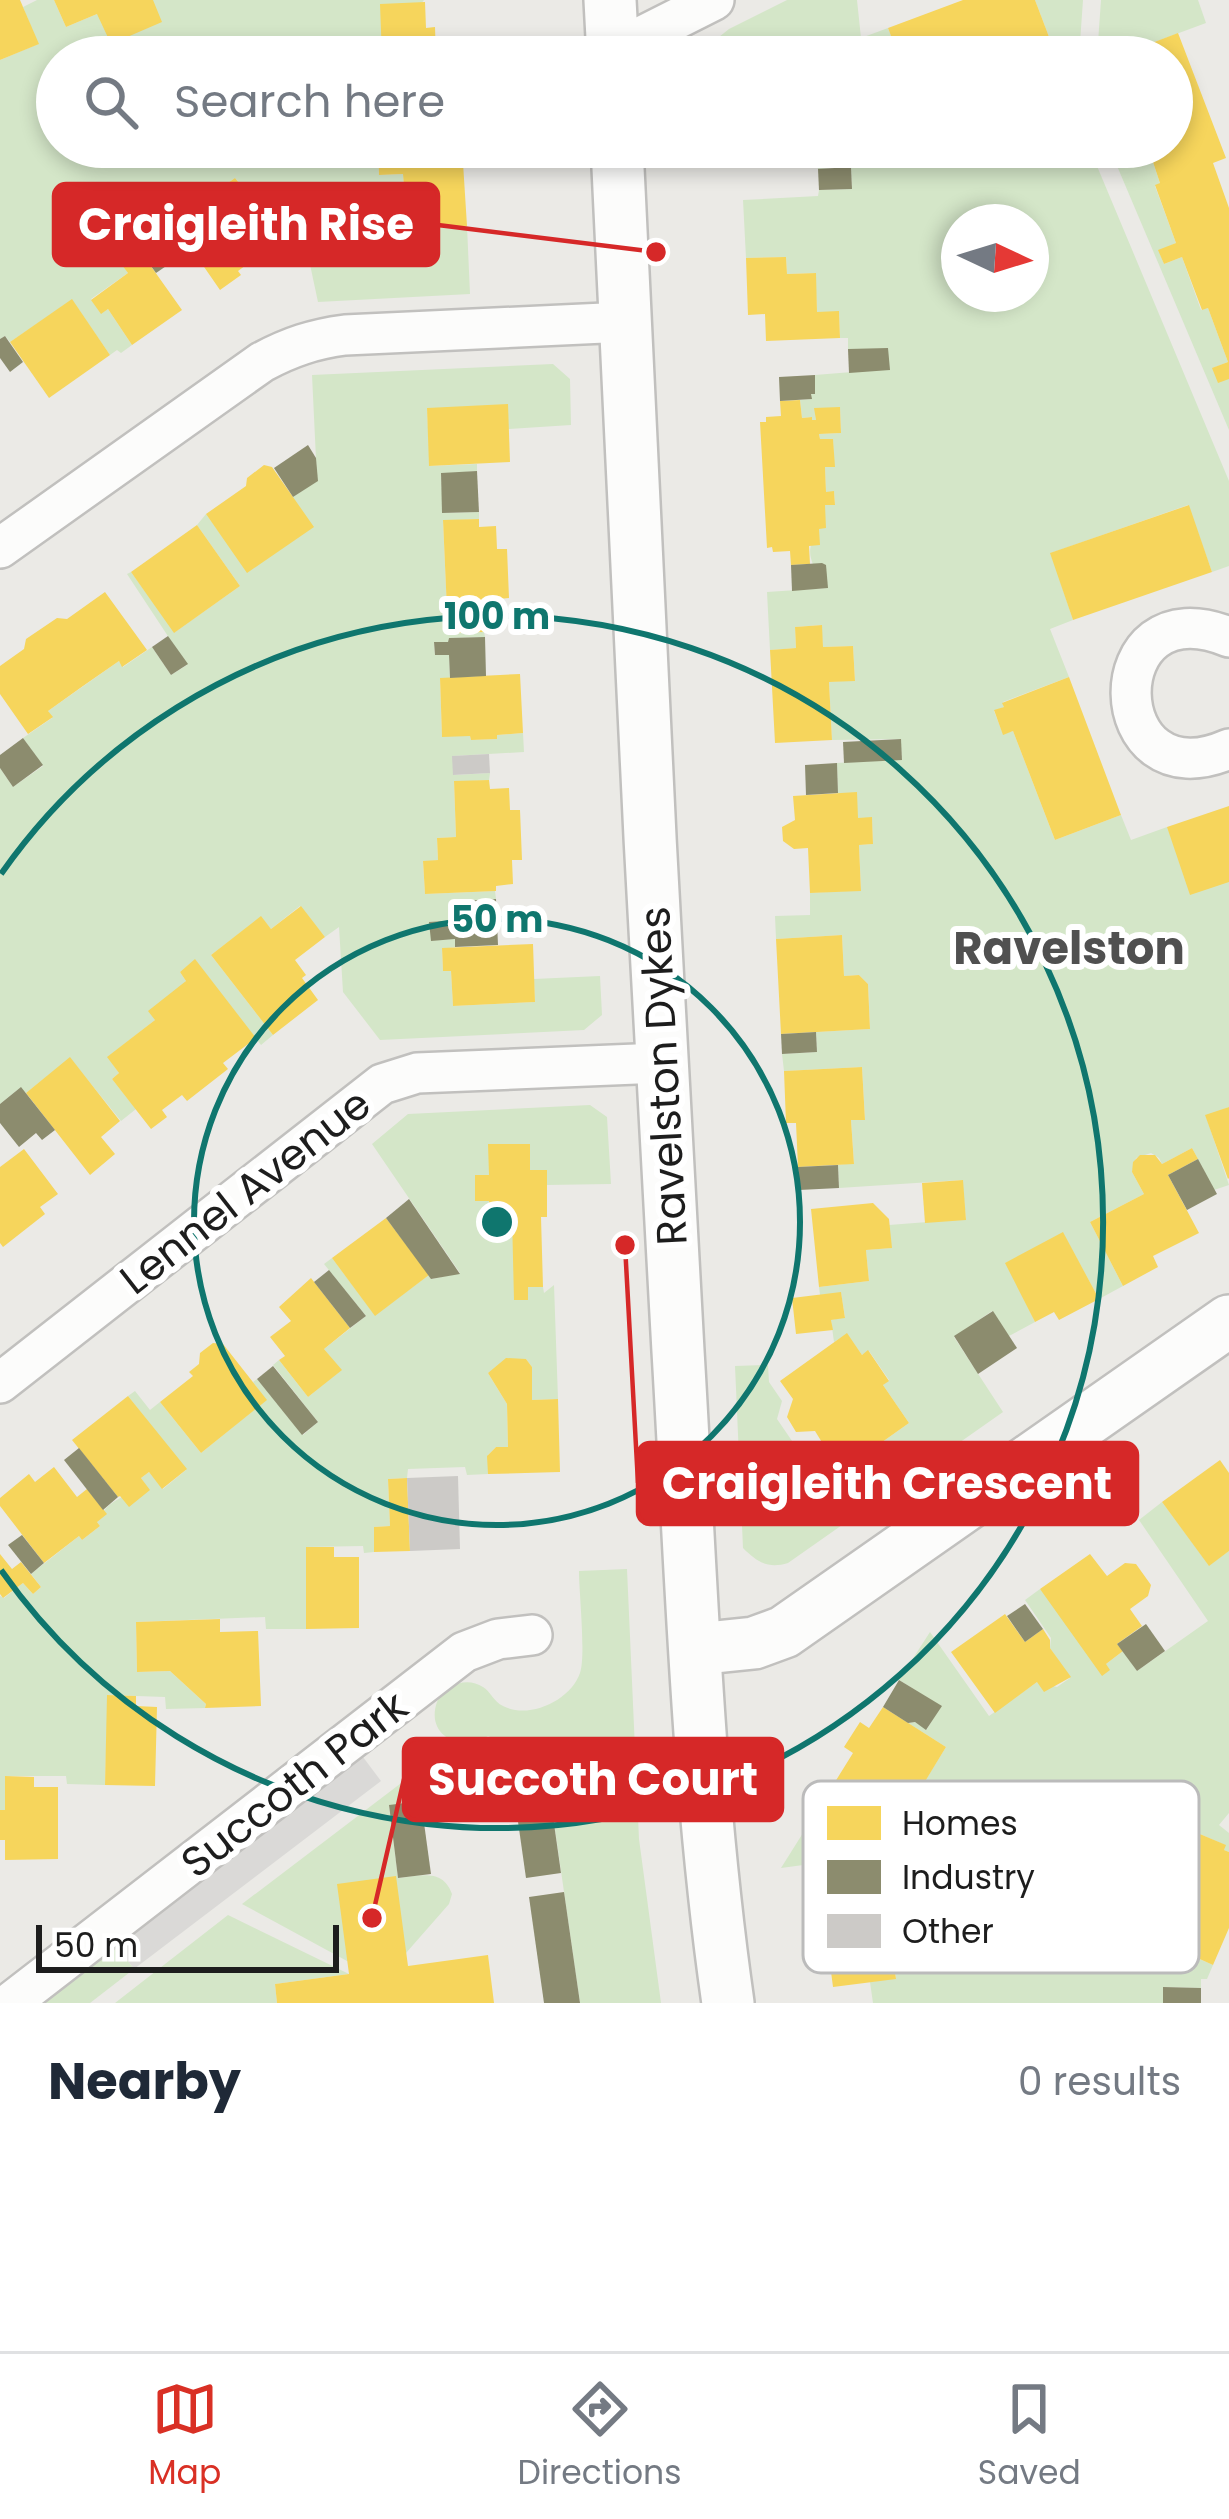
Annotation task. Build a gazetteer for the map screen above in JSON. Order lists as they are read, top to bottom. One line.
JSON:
{"streets":{"street":["Ravelston Dykes","Lennel Avenue","Succoth Park"]},"crossings":[["Ravelston Dykes","Lennel Avenue"]],"districts":["Ravelston"],"places":["Craigleith Rise","Craigleith Crescent","Succoth Court"],"legend":["Homes","Industry","Other"],"scale_bar":"50 m","north":"right","page":{"search":"Search here","scale":"50 m","heading":["Nearby","0 results"],"nav":["Map","Directions","Saved"]},"rings":["100 m","50 m"]}
